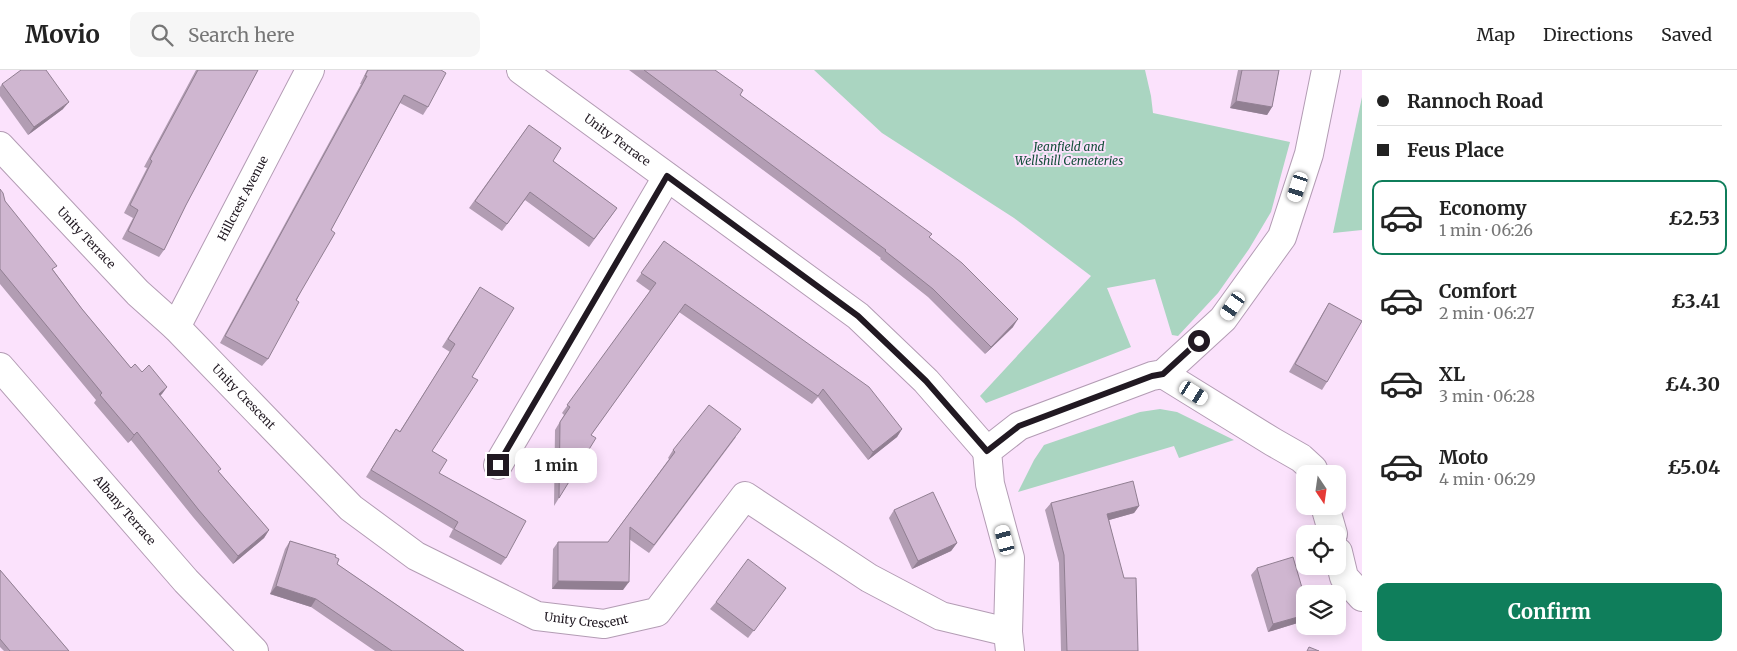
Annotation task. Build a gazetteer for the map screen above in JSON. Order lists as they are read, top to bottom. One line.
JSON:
{"streets":{"street":["Unity Terrace","Hillcrest Avenue","Unity Crescent","Albany Terrace"]},"crossings":[["Unity Terrace","Hillcrest Avenue"],["Unity Terrace","Unity Crescent"],["Hillcrest Avenue","Unity Crescent"]],"parks":["Jeanfield and Wellshill Cemeteries"],"north":"bottom","page":{"header":"Movio","search":"Search here","nav":["Map","Directions","Saved"],"banner":["Rannoch Road","Feus Place"],"list":[{"name":"Economy","note":"1 min · 06:26","value":"£2.53"},{"name":"Comfort","note":"2 min · 06:27","value":"£3.41"},{"name":"XL","note":"3 min · 06:28","value":"£4.30"},{"name":"Moto","note":"4 min · 06:29","value":"£5.04"}],"bubble":"1 min","buttons":"Confirm"}}
